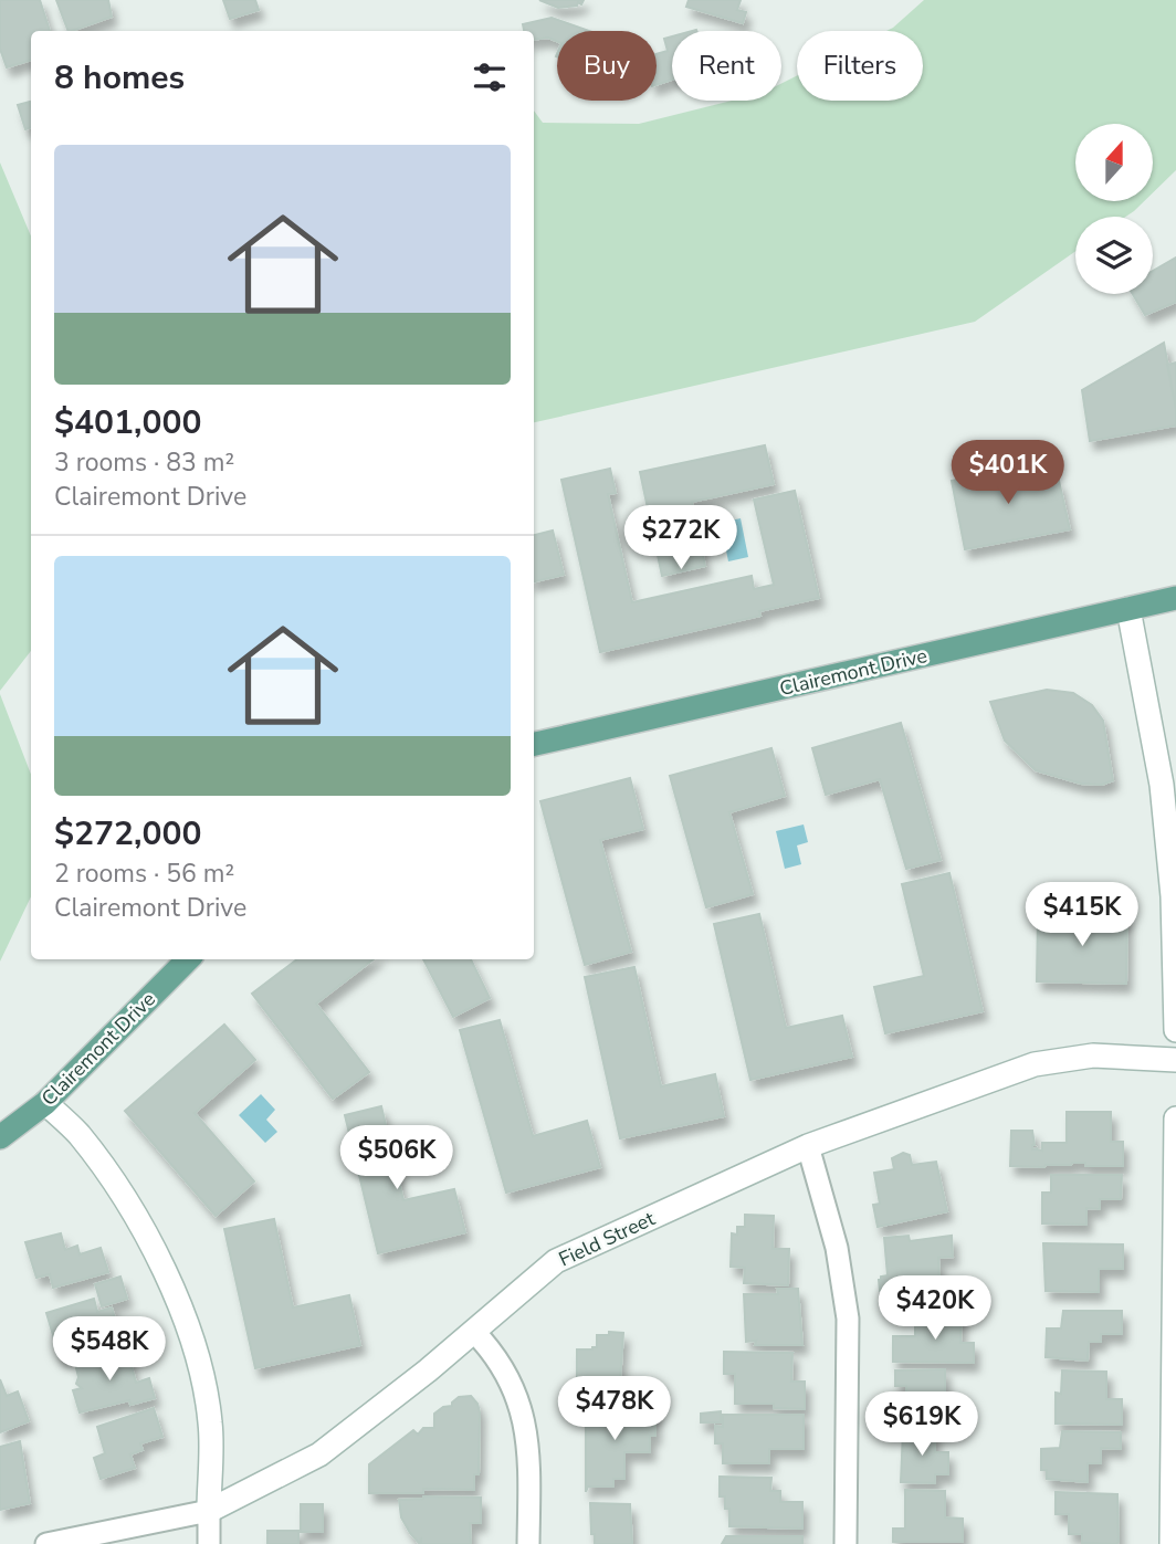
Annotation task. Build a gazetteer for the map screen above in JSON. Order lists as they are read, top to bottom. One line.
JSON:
{"streets":{"main road":["Clairemont Drive"],"street":["Field Street"]},"north":"top","page":{"chip":["Buy","Rent","Filters"],"heading":"8 homes","list":[{"name":"$401,000","note":"3 rooms · 83 m² · Clairemont Drive"},{"name":"$272,000","note":"2 rooms · 56 m² · Clairemont Drive"}],"price":["$401K","$272K","$415K","$506K","$420K","$548K","$478K","$619K"]}}
